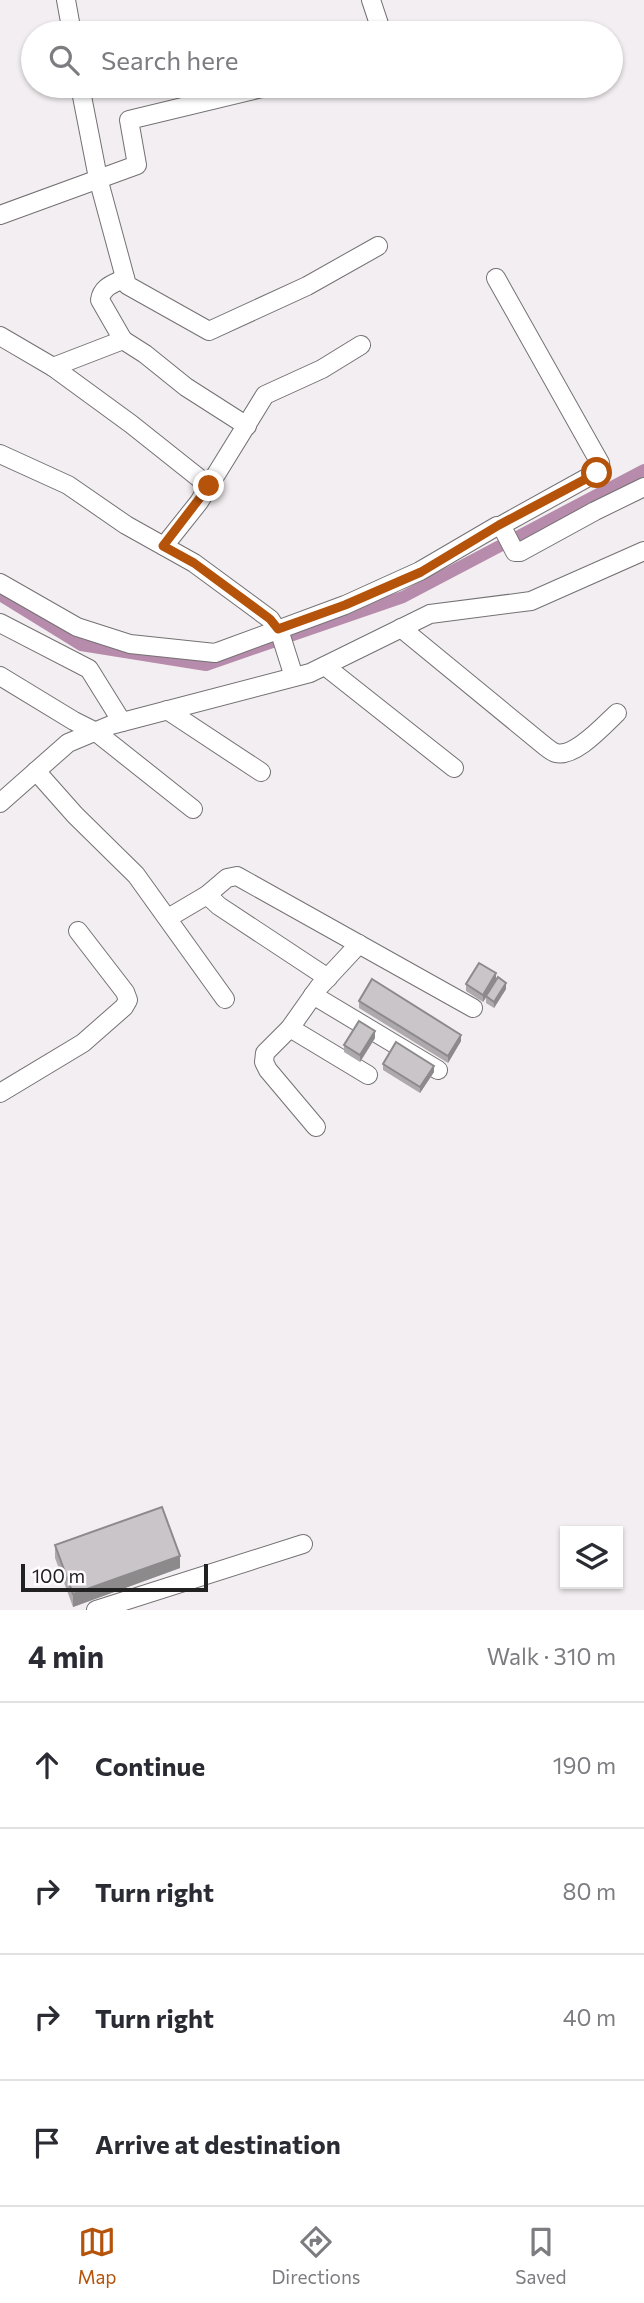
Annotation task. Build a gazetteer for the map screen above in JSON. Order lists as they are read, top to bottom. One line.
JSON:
{"scale_bar":"100 m","page":{"search":"Search here","scale":"100 m","heading":["4 min","Walk · 310 m"],"list":[["Continue","190 m"],["Turn right","80 m"],["Turn right","40 m"],"Arrive at destination"],"nav":["Map","Directions","Saved"]}}
